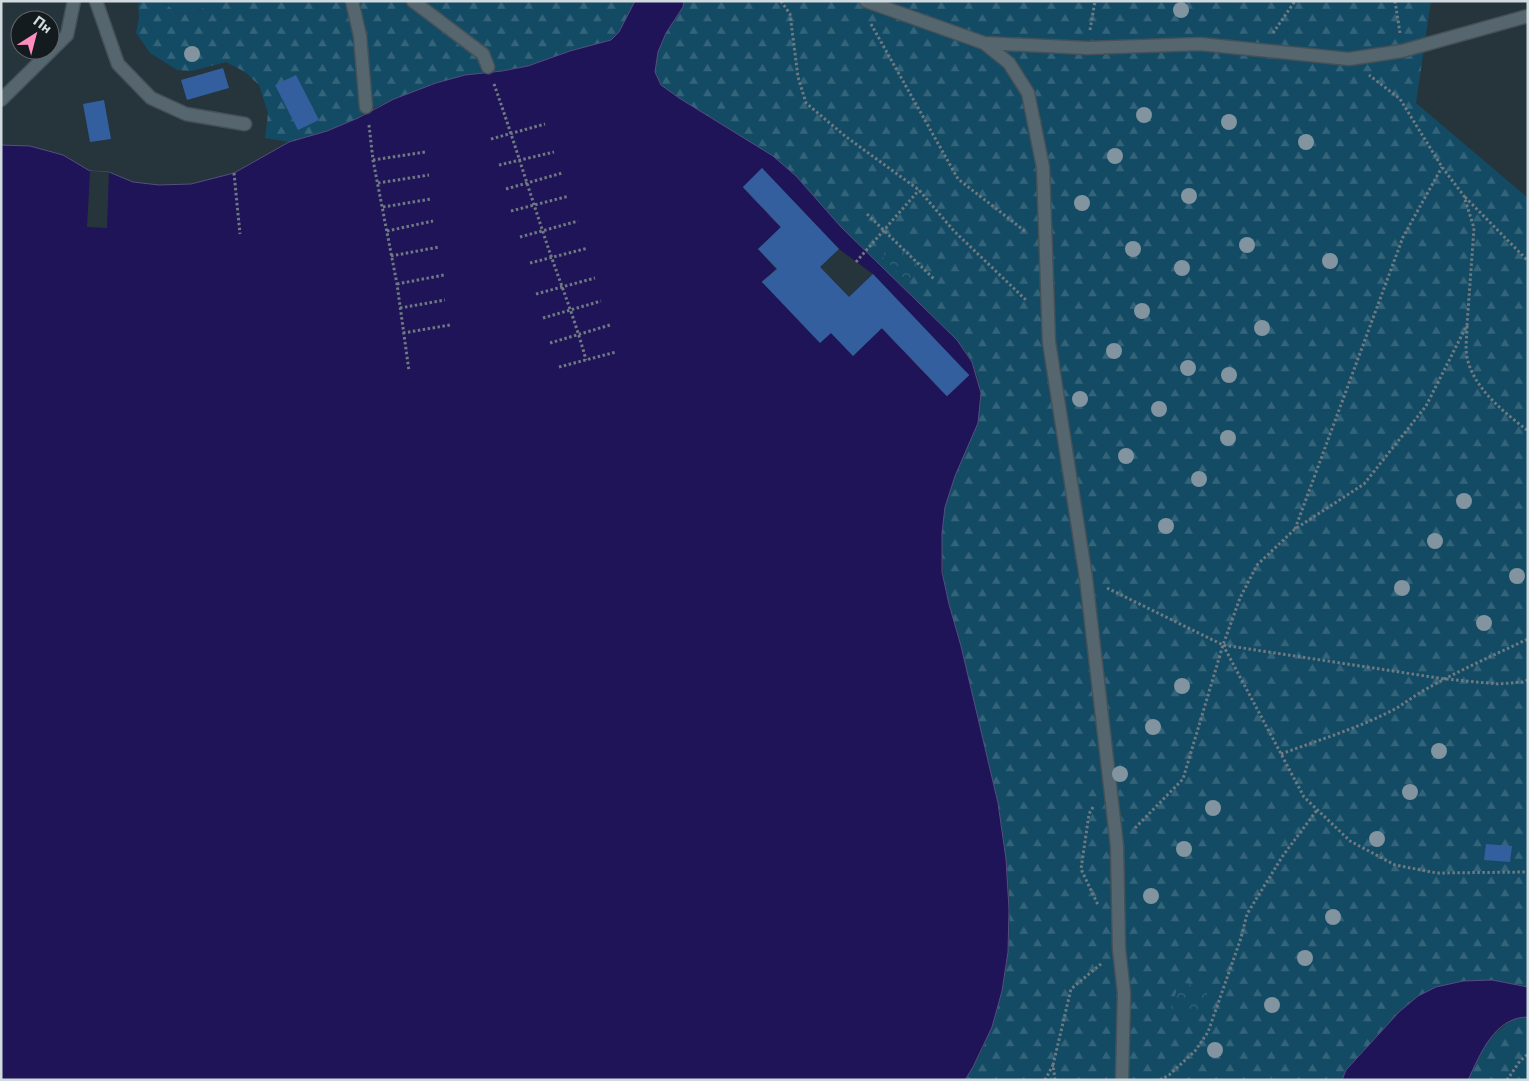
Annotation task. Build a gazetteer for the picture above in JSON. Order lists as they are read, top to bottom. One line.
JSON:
{"north":"top right"}
